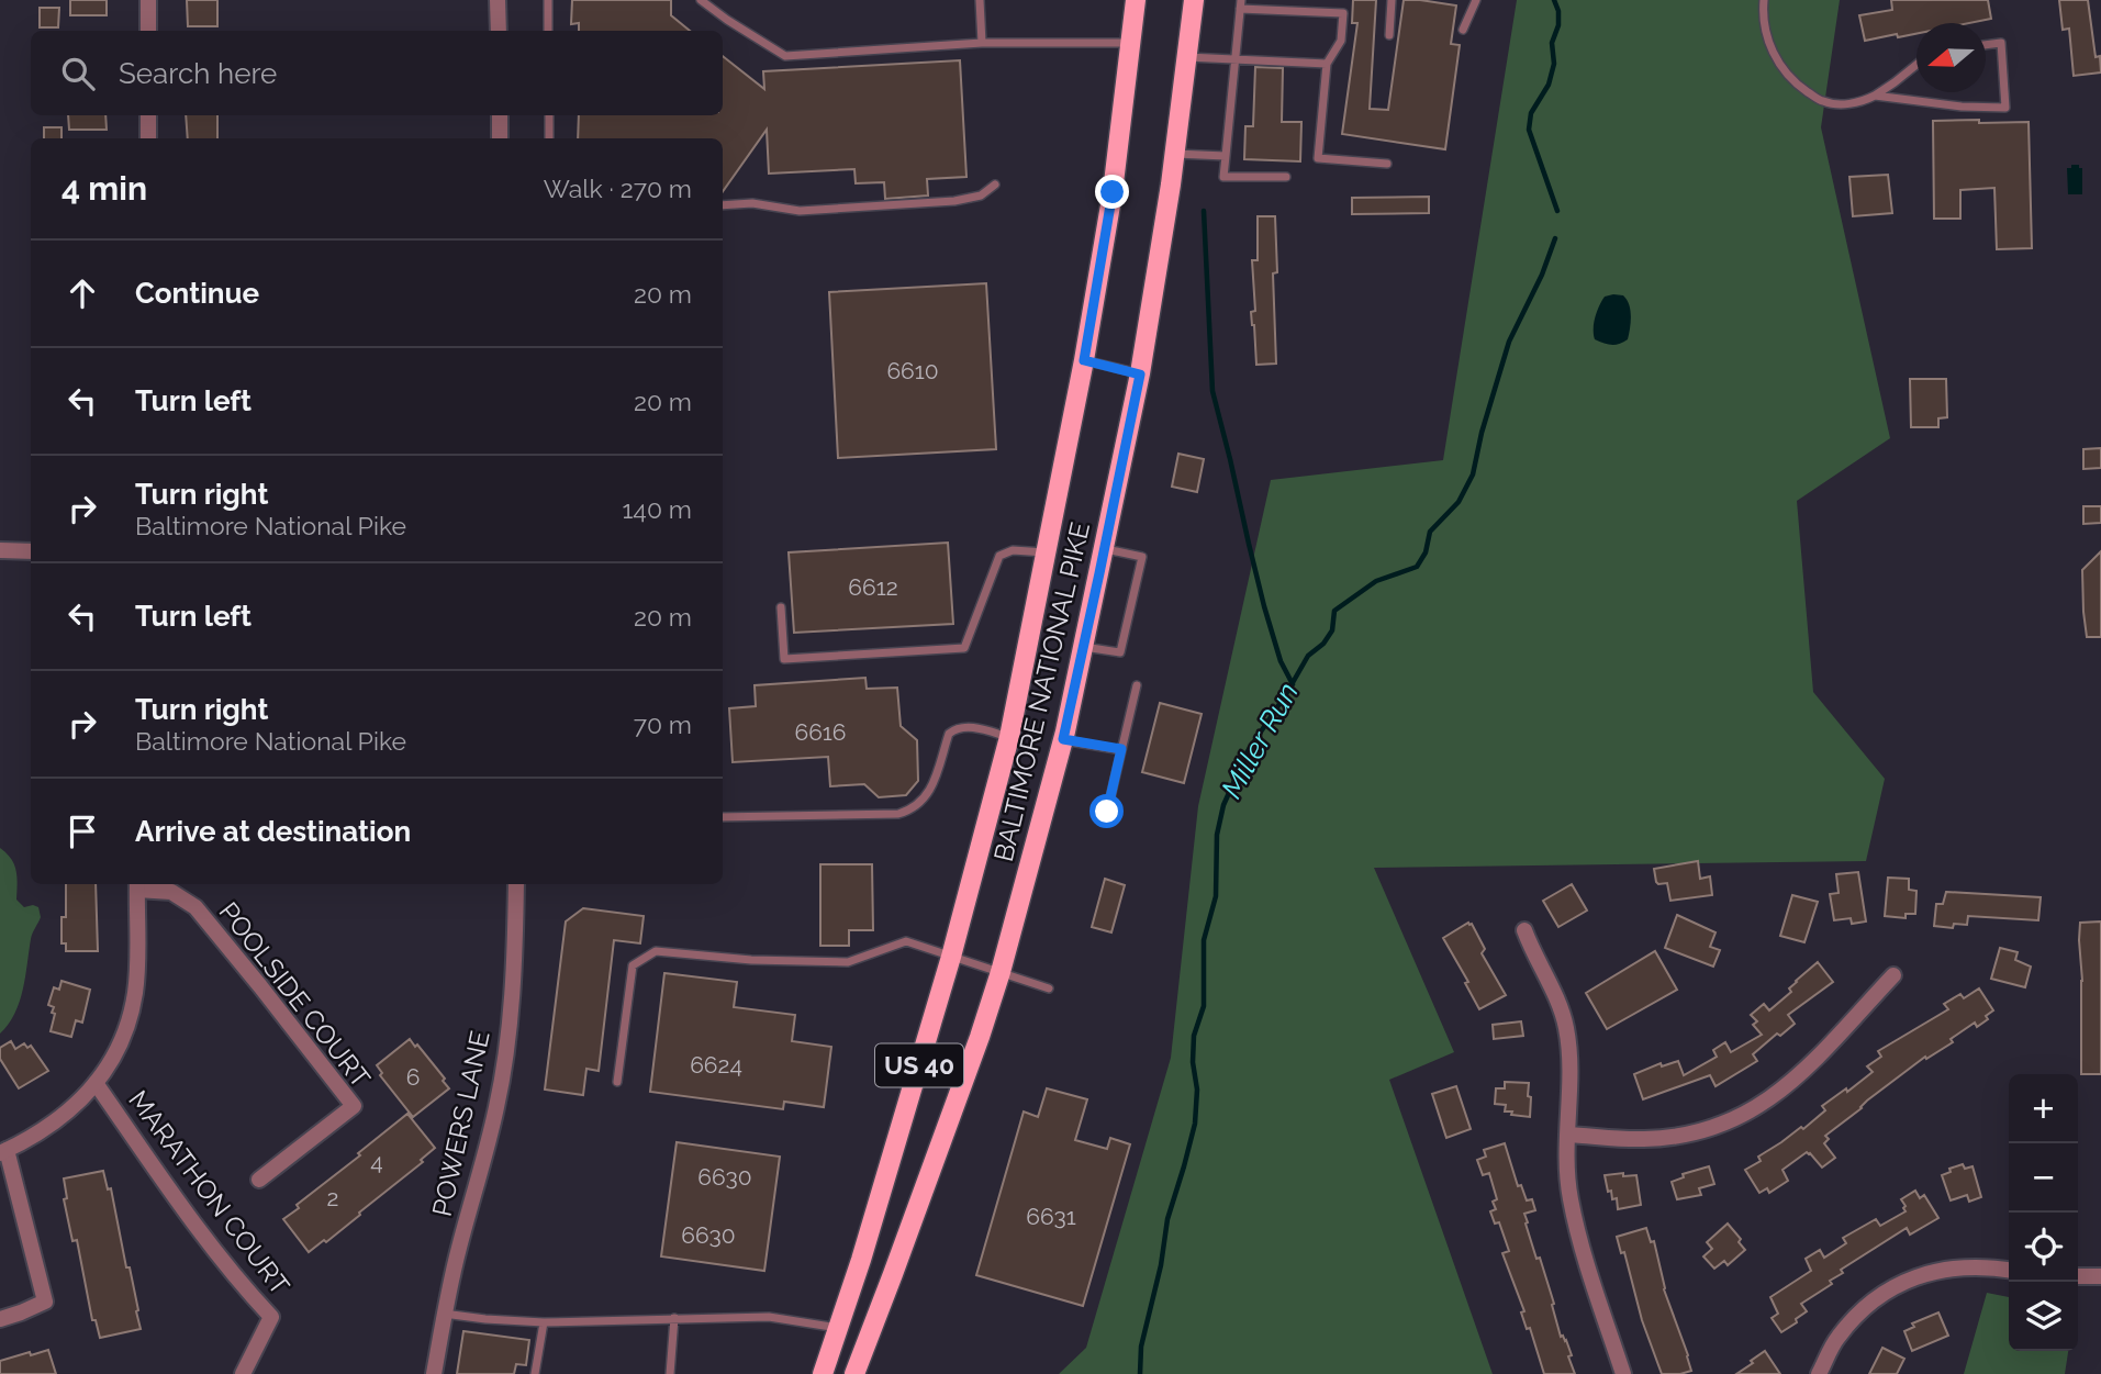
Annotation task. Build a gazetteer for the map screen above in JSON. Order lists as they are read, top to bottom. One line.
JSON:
{"streets":{"main road":["BALTIMORE NATIONAL PIKE","US 40"],"street":["POOLSIDE COURT","POWERS LANE","MARATHON COURT"]},"water":["Miller Run"],"house_numbers":["6610","6612","6616","6624","6","4","6630","2","6631","6630"],"north":"left","page":{"search":"Search here","heading":["4 min","Walk · 270 m"],"list":[["Continue","20 m"],["Turn left","20 m"],["Turn right","Baltimore National Pike","140 m"],["Turn left","20 m"],["Turn right","Baltimore National Pike","70 m"],"Arrive at destination"],"map_buttons":["+","−"]}}
